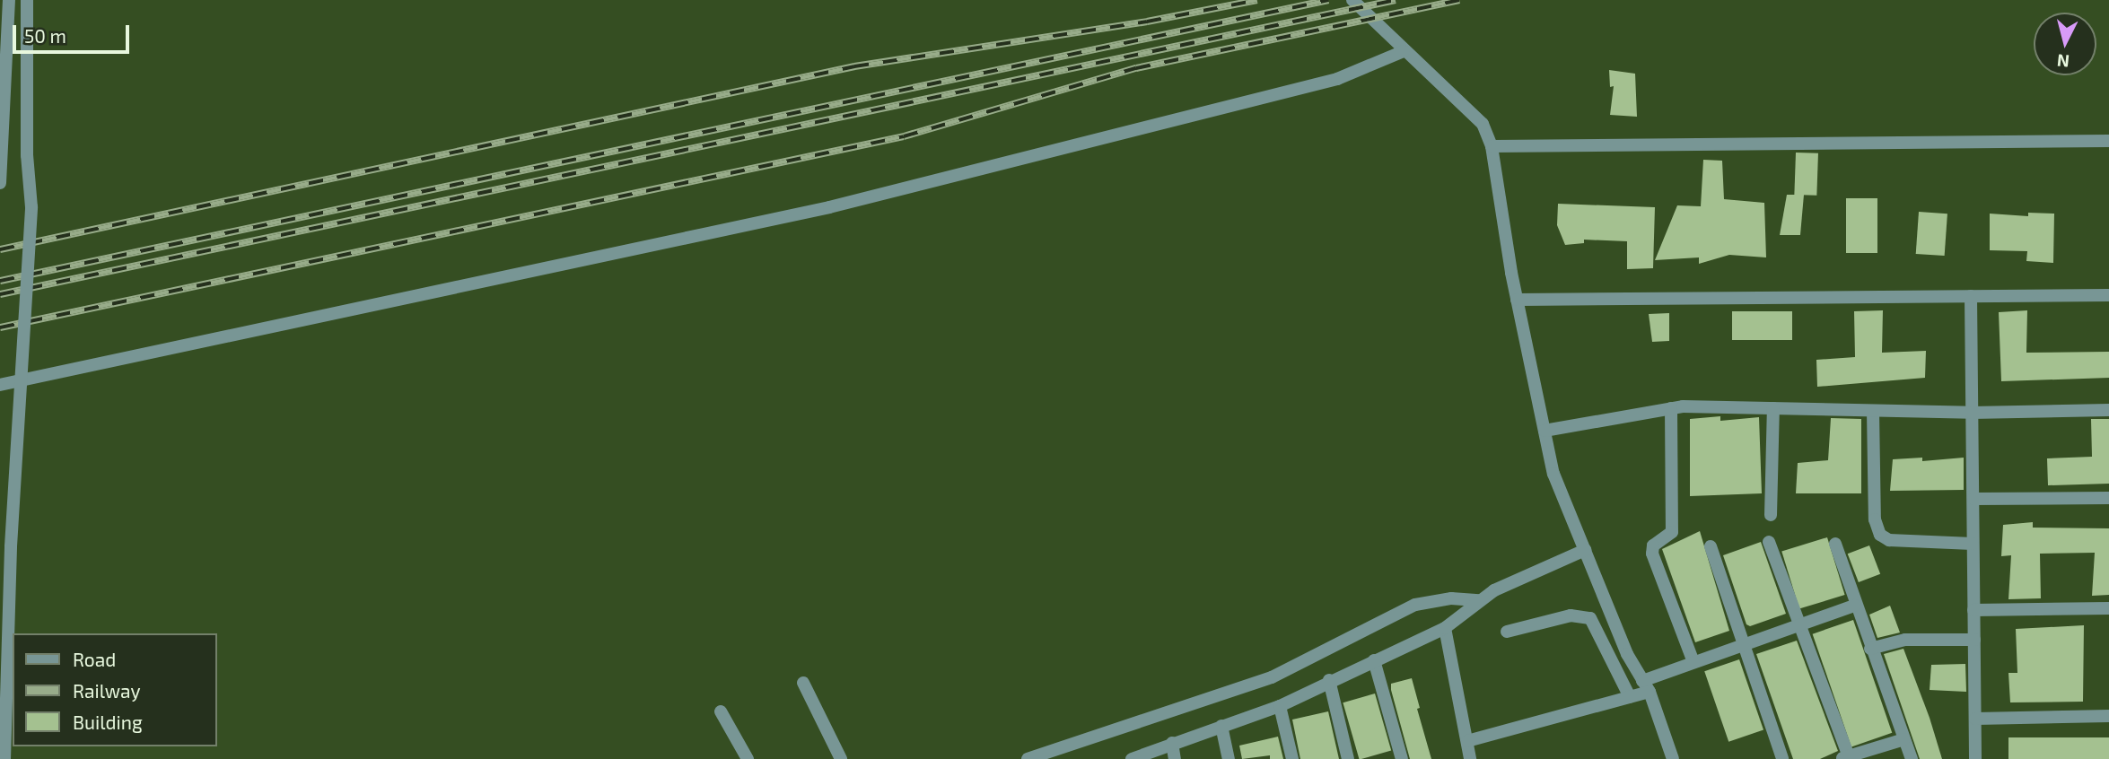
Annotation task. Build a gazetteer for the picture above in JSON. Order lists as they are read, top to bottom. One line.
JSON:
{"legend":["Road","Railway","Building"],"scale_bar":"50 m","north":"bottom"}
